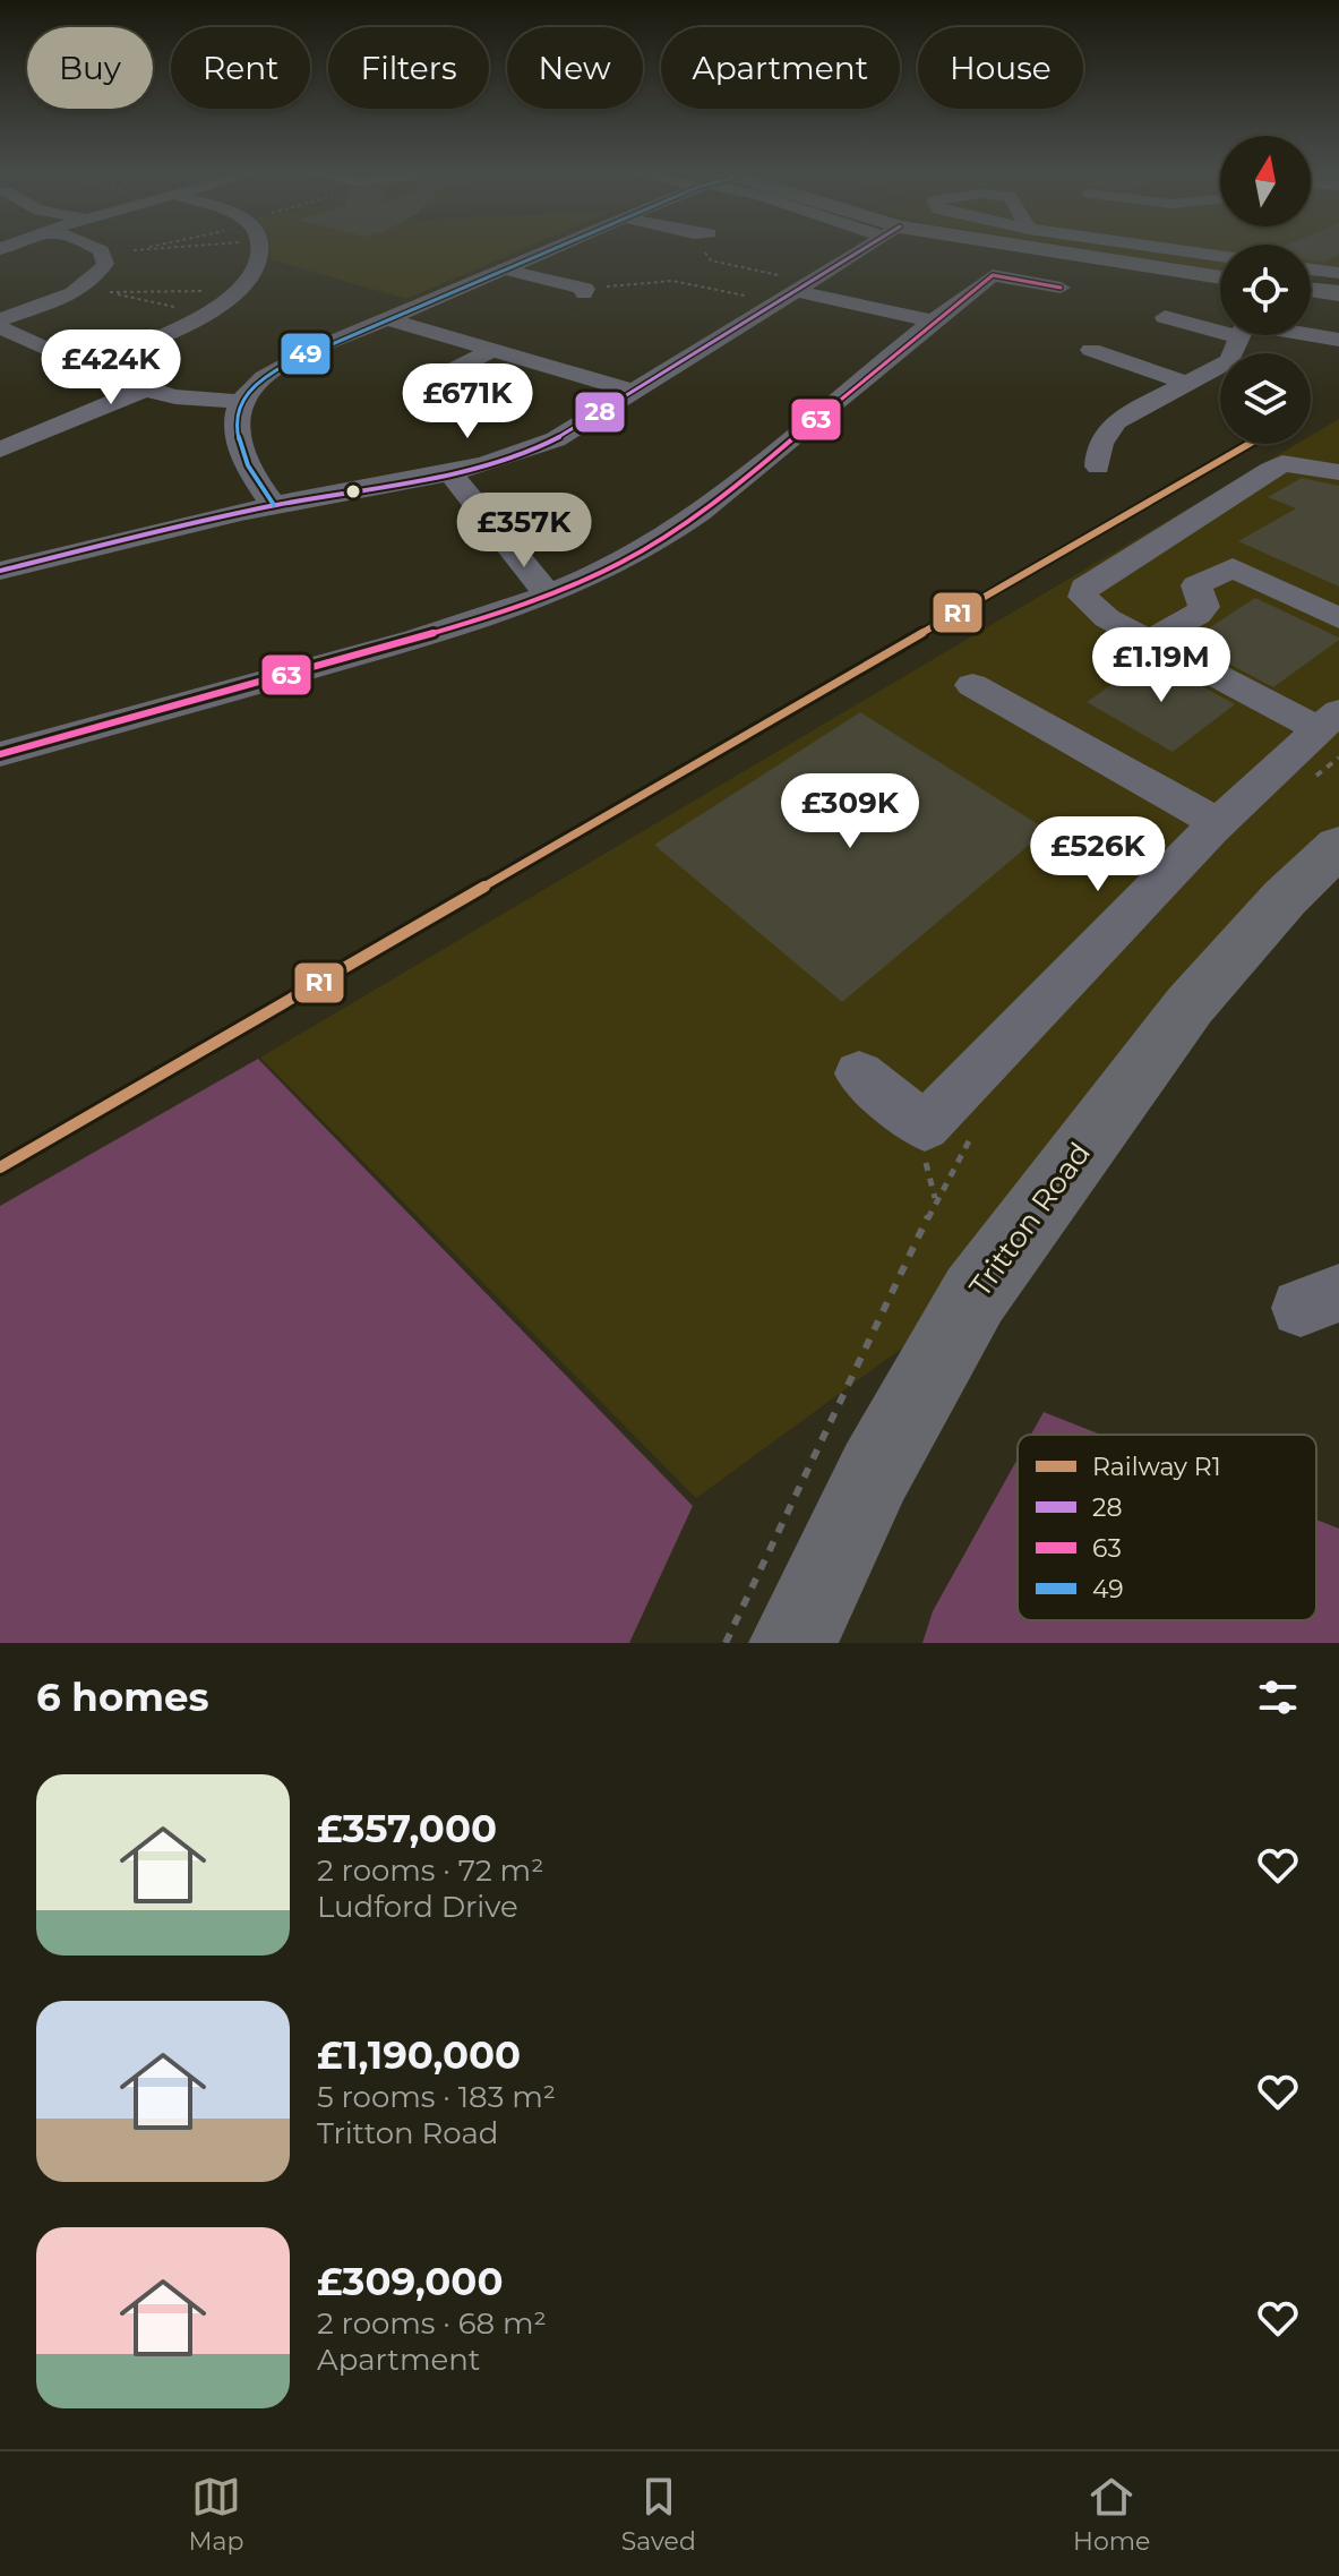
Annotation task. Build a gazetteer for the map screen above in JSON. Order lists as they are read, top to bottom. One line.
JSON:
{"streets":{"main road":["Tritton Road"]},"lines":["transit line 28","transit line 49","transit line 63","rail line R1"],"legend":["Railway R1","28","63","49"],"north":"top","page":{"chip":["Buy","Rent","Filters","New","Apartment","House"],"price":["£424K","£671K","£357K","£1.19M","£309K","£526K"],"heading":"6 homes","list":[{"name":"£357,000","note":"2 rooms · 72 m² · Ludford Drive"},{"name":"£1,190,000","note":"5 rooms · 183 m² · Tritton Road"},{"name":"£309,000","note":"2 rooms · 68 m² · Apartment"}],"tabs":["Map","Saved","Home"]}}
